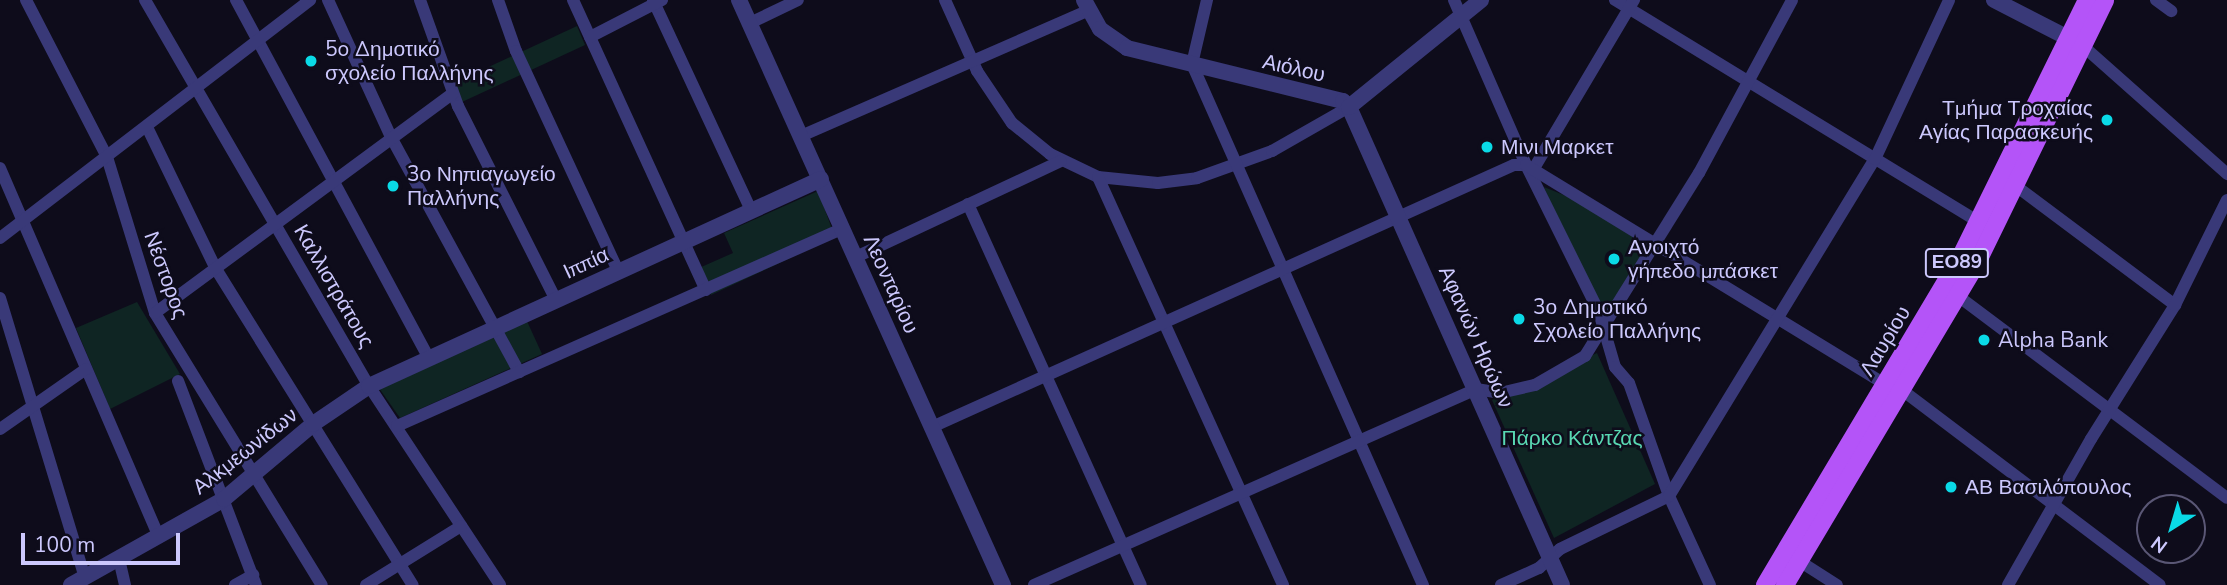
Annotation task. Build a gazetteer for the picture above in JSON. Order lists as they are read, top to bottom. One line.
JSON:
{"streets":{"main road":["ΕΟ89","Λαυρίου"],"street":["Αιόλου","Ιππία","Νέστορος","Λεονταρίου","Καλλιστράτους","Αφανών Ηρώων","Αλκμεωνίδων"]},"crossings":[["Αιόλου","Αφανών Ηρώων"],["Ιππία","Λεονταρίου"],["Ιππία","Καλλιστράτους"],["Ιππία","Αλκμεωνίδων"],["Νέστορος","Αλκμεωνίδων"],["Καλλιστράτους","Αλκμεωνίδων"]],"parks":["Πάρκο Κάντζας"],"places":["5o Δημοτικό σχολείο Παλλήνης","Τμήμα Τροχαίας Αγίας Παρασκευής","Μινι Μαρκετ","3ο Νηπιαγωγείο Παλλήνης","Ανοιχτό γήπεδο μπάσκετ","3ο Δημοτικό Σχολείο Παλλήνης","Alpha Bank","ΑΒ Βασιλόπουλος"],"scale_bar":"100 m","north":"bottom left"}
